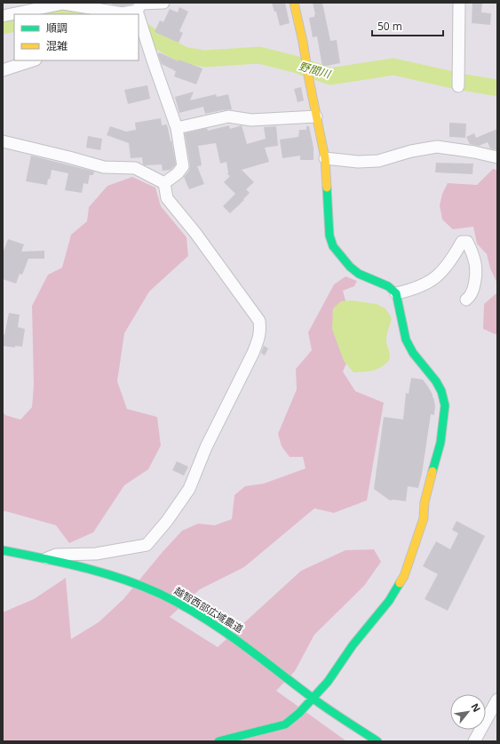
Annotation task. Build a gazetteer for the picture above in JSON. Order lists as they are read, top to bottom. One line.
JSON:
{"streets":{"street":["越智西部広域農道"]},"water":["野間川"],"legend":["順調","混雑"],"scale_bar":"50 m","north":"top right"}
